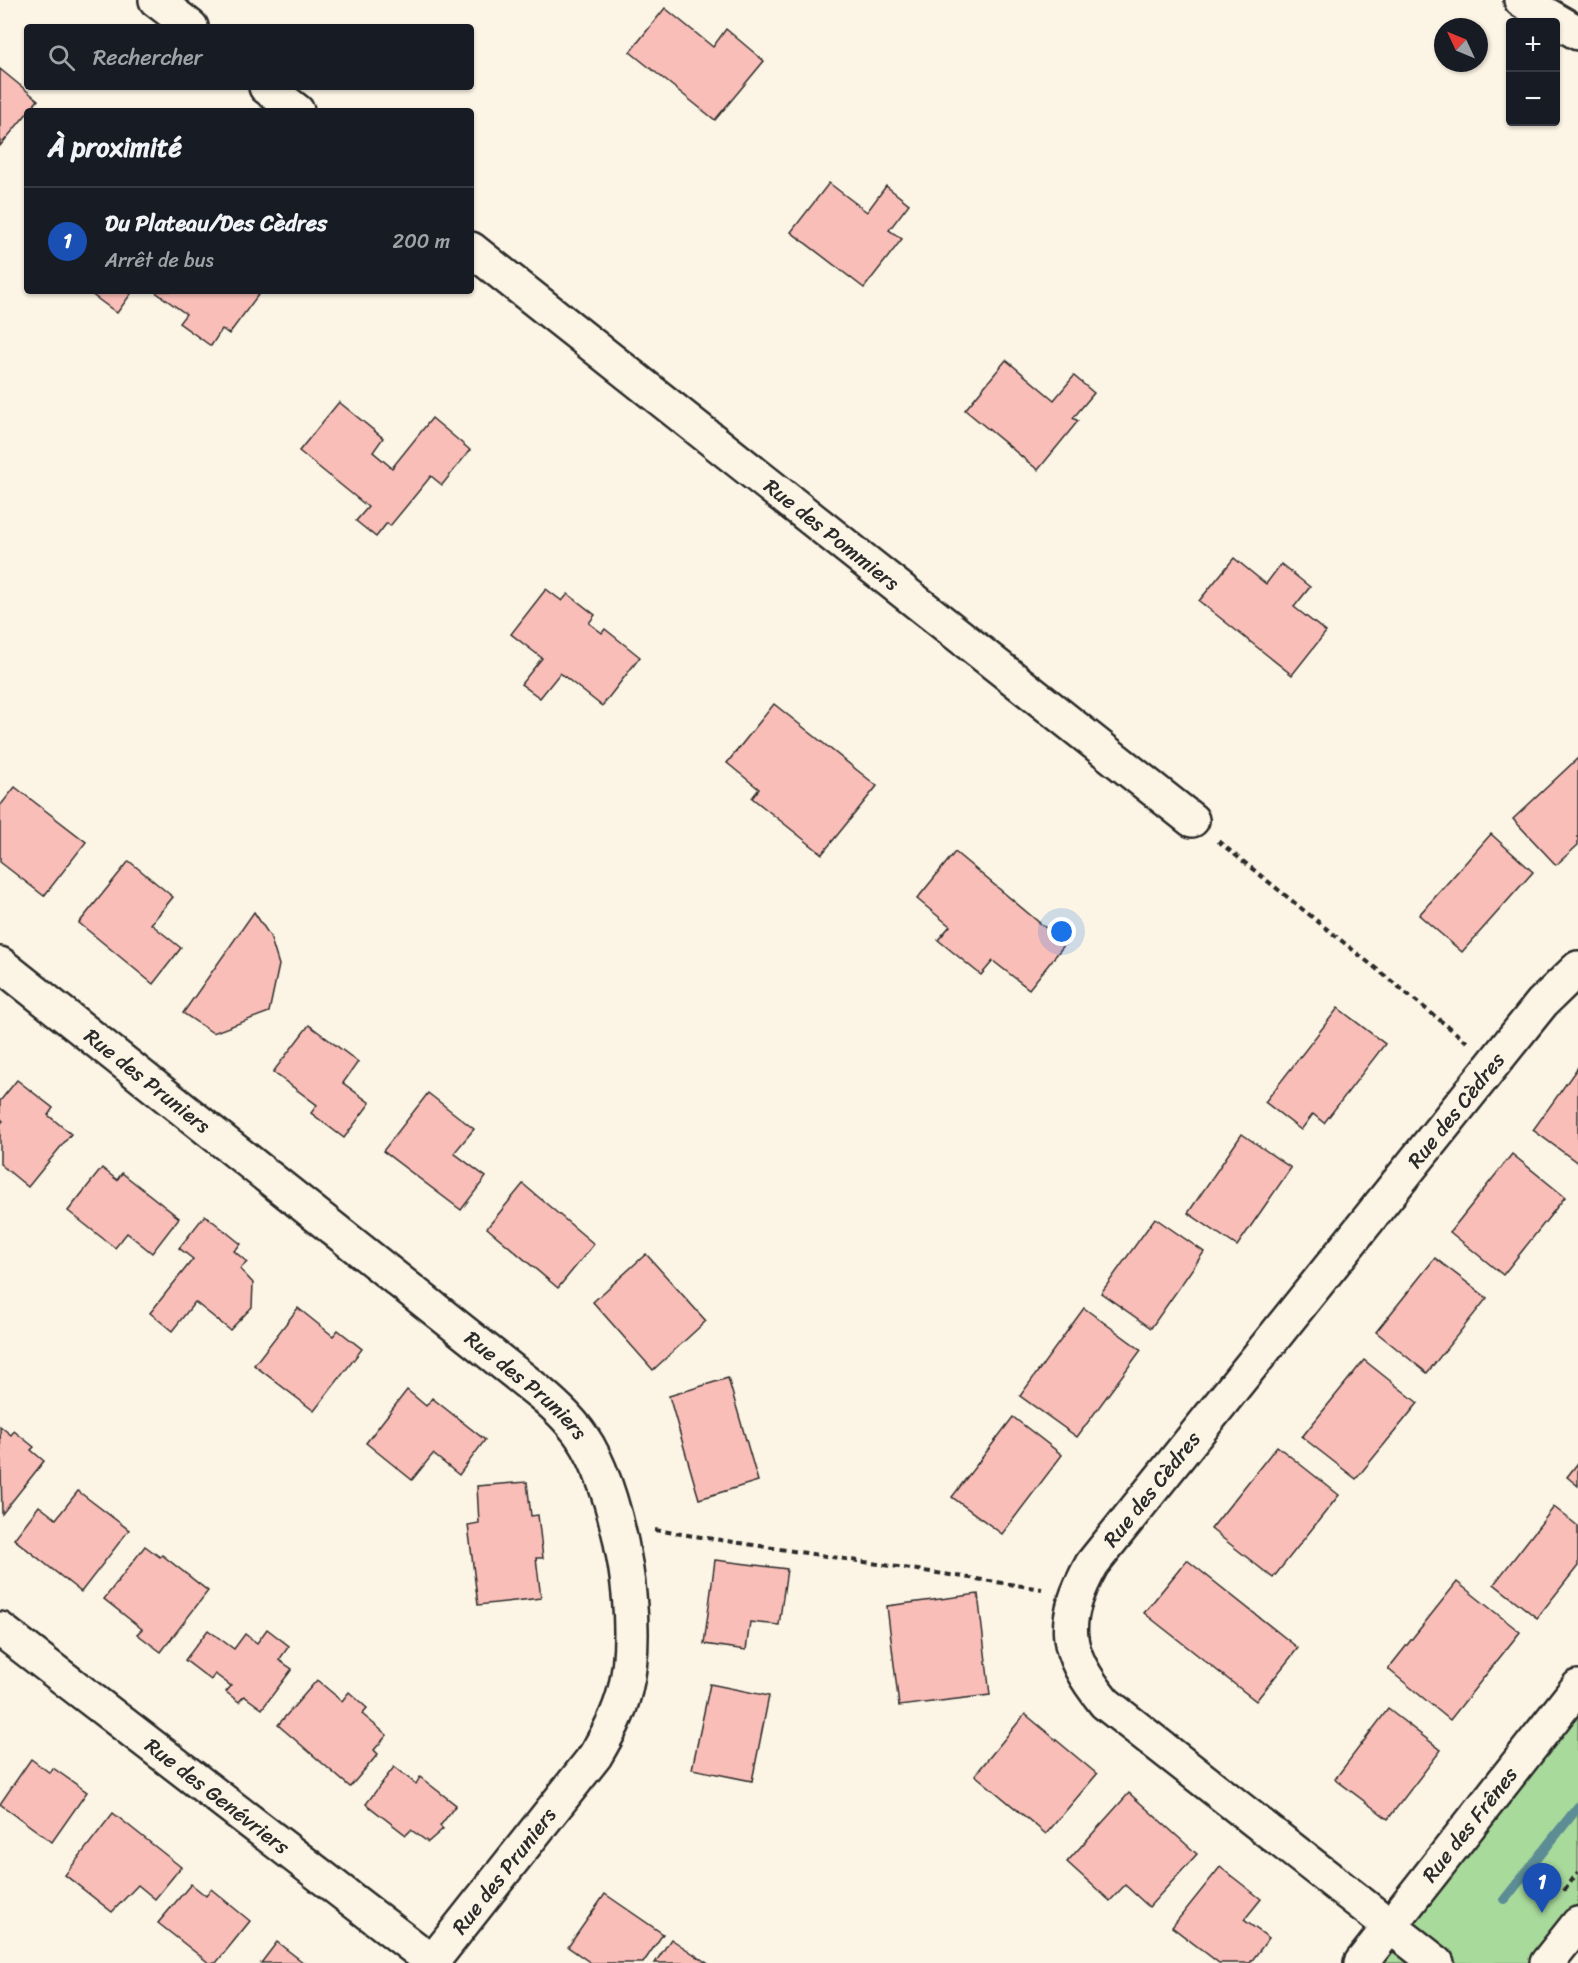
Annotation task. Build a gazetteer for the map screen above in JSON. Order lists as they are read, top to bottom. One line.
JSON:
{"streets":{"street":["Rue des Pommiers","Rue des Pruniers","Rue des Cèdres","Rue des Genévriers","Rue des Frênes"]},"crossings":[["Rue des Pruniers","Rue des Genévriers"],["Rue des Cèdres","Rue des Frênes"]],"north":"top left","page":{"map_buttons":["+","−"],"search":"Rechercher","heading":"À proximité","list":[{"mark":"1","name":"Du Plateau/Des Cèdres","note":"Arrêt de bus","value":"200 m"}],"pins":"1"}}
